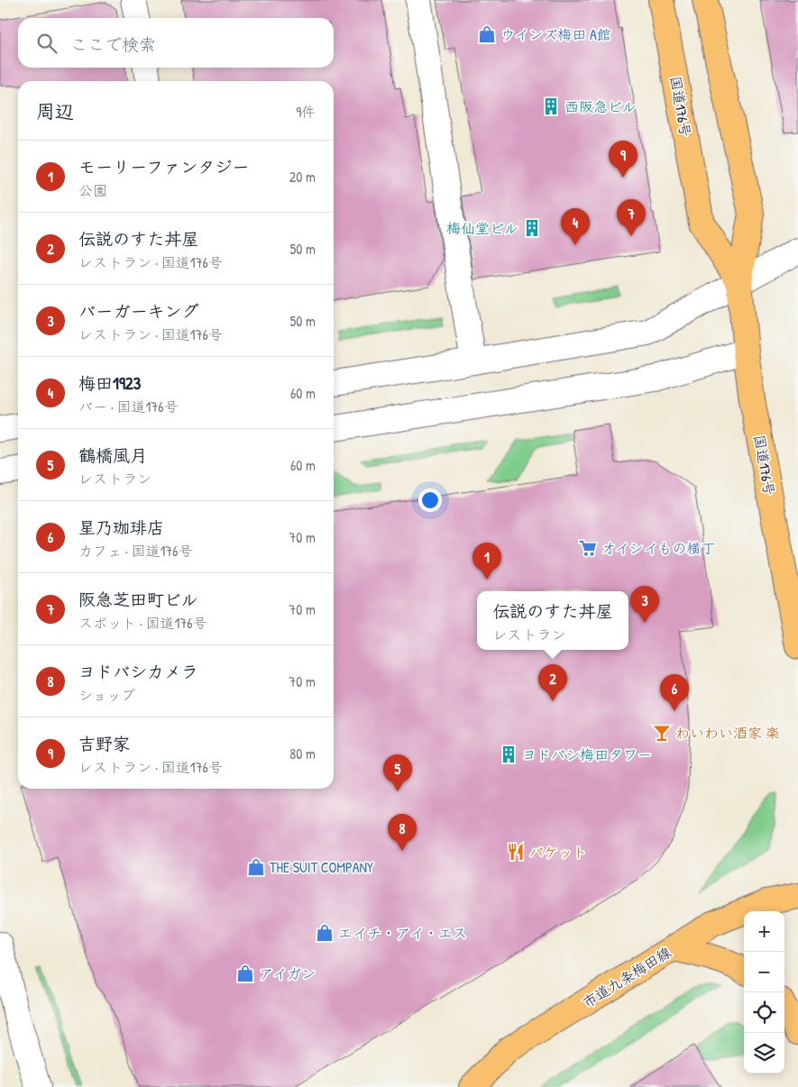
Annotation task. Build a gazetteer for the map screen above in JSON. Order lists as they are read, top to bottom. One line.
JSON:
{"streets":{"main road":["国道176号","市道九条梅田線"]},"places":{"shop":["ウインズ梅田 A館","THE SUIT COMPANY","エイチ・アイ・エス","アイガン"],"building":["西阪急ビル","梅仙堂ビル","ヨドバシ梅田タワー"],"supermarket":["オイシイもの横丁"],"bar":["わいわい酒家 楽"],"restaurant":["バケット"]},"page":{"search":"ここで検索","heading":["周辺","9件"],"list":[{"mark":"1","name":"モーリーファンタジー","note":"公園","value":"20 m"},{"mark":"2","name":"伝説のすた丼屋","note":"レストラン · 国道176号","value":"50 m"},{"mark":"3","name":"バーガーキング","note":"レストラン · 国道176号","value":"50 m"},{"mark":"4","name":"梅田1923","note":"バー · 国道176号","value":"60 m"},{"mark":"5","name":"鶴橋風月","note":"レストラン","value":"60 m"},{"mark":"6","name":"星乃珈琲店","note":"カフェ · 国道176号","value":"70 m"},{"mark":"7","name":"阪急芝田町ビル","note":"スポット · 国道176号","value":"70 m"},{"mark":"8","name":"ヨドバシカメラ","note":"ショップ","value":"70 m"},{"mark":"9","name":"吉野家","note":"レストラン · 国道176号","value":"80 m"}],"pins":["9","7","4","1","3","2","6","5","8"],"popup":["伝説のすた丼屋","レストラン"],"map_buttons":["+","−"]}}
